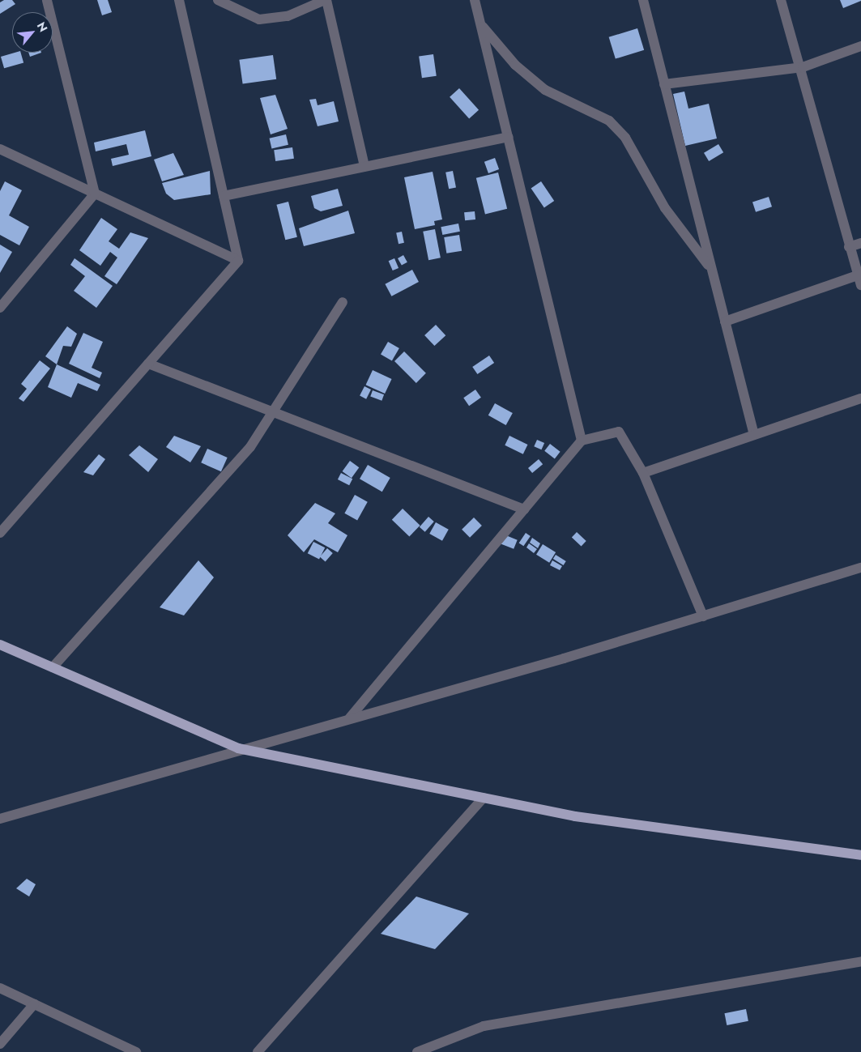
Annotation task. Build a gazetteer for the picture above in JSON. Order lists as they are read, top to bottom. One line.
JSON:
{"north":"top right"}
